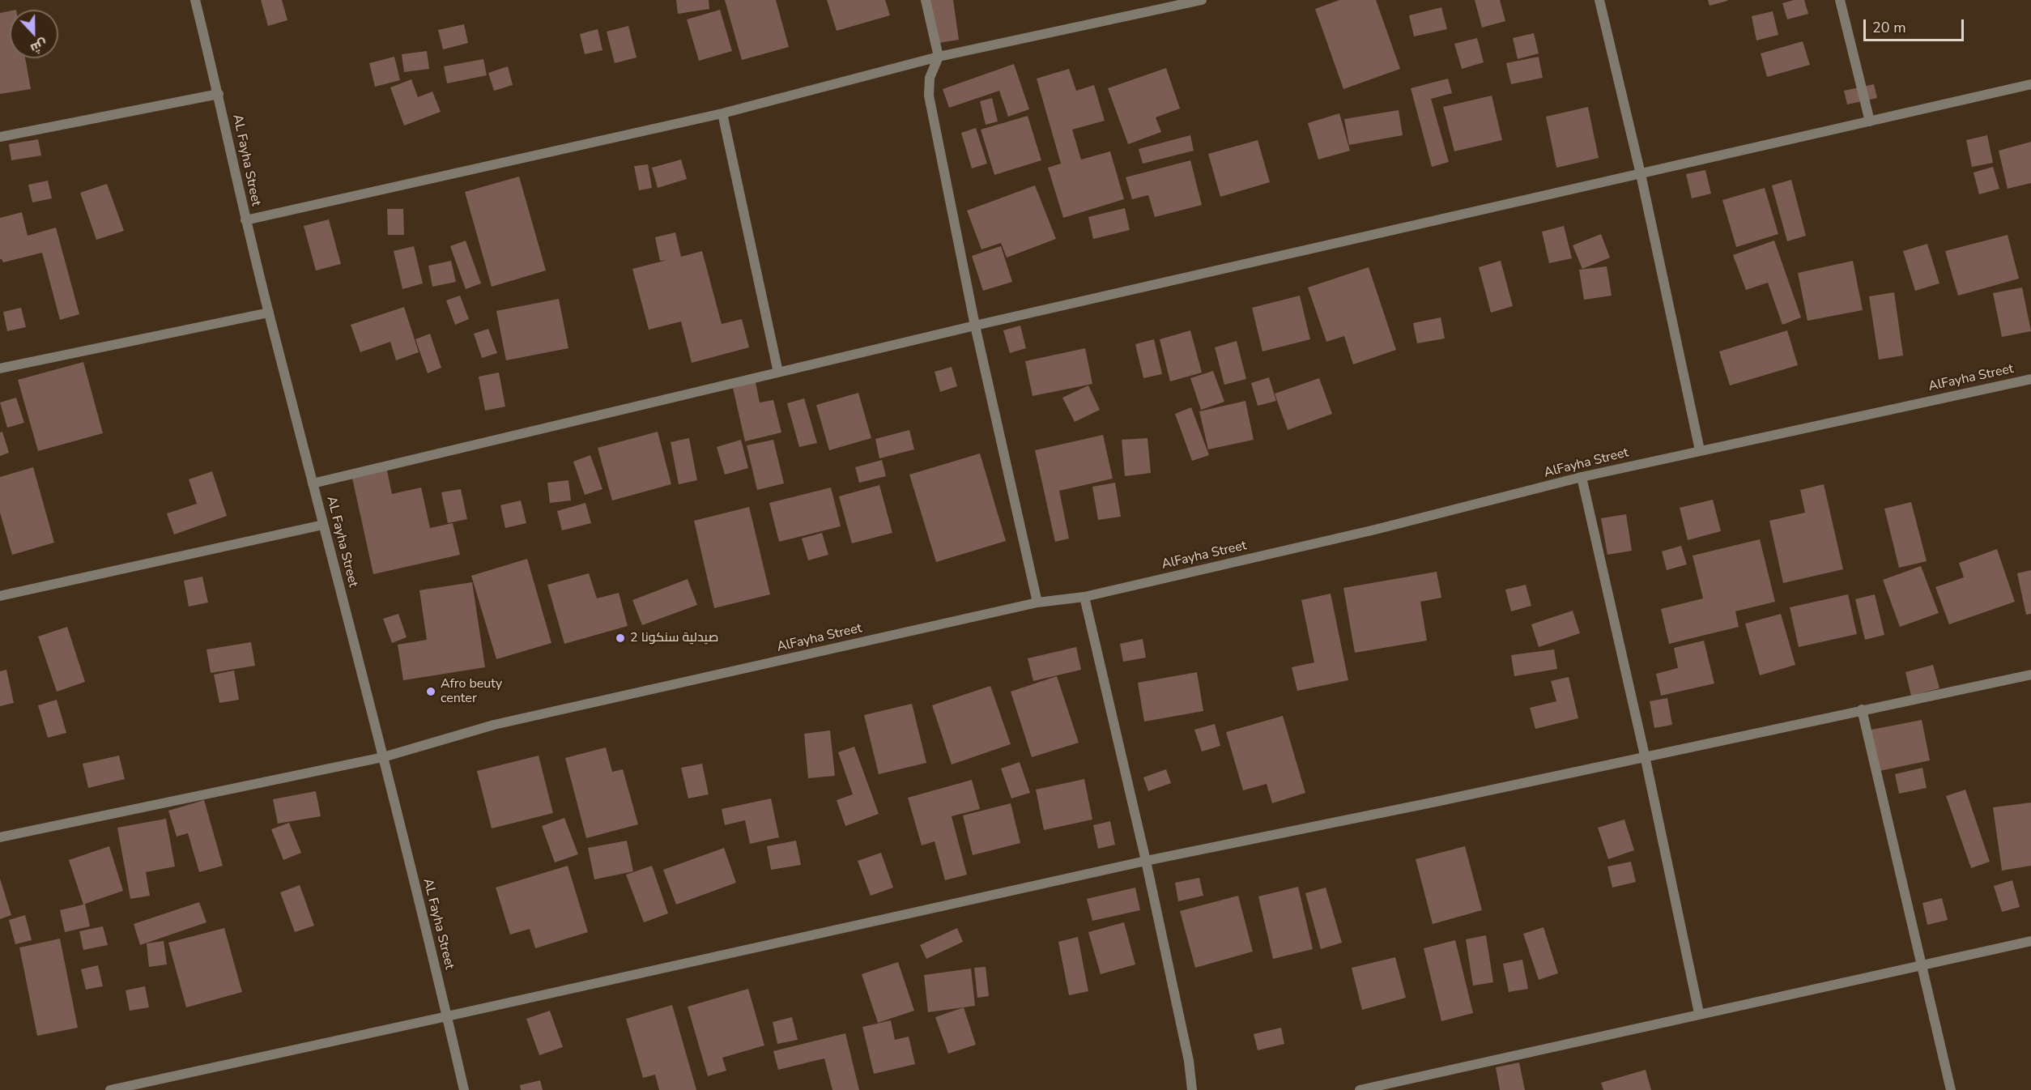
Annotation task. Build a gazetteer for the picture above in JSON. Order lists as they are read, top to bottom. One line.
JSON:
{"streets":{"street":["AL Fayha Street","AlFayha Street"]},"crossings":[["AL Fayha Street","AlFayha Street"]],"places":["صيدلية سنكونا 2","Afro beuty center"],"scale_bar":"20 m","north":"bottom"}
